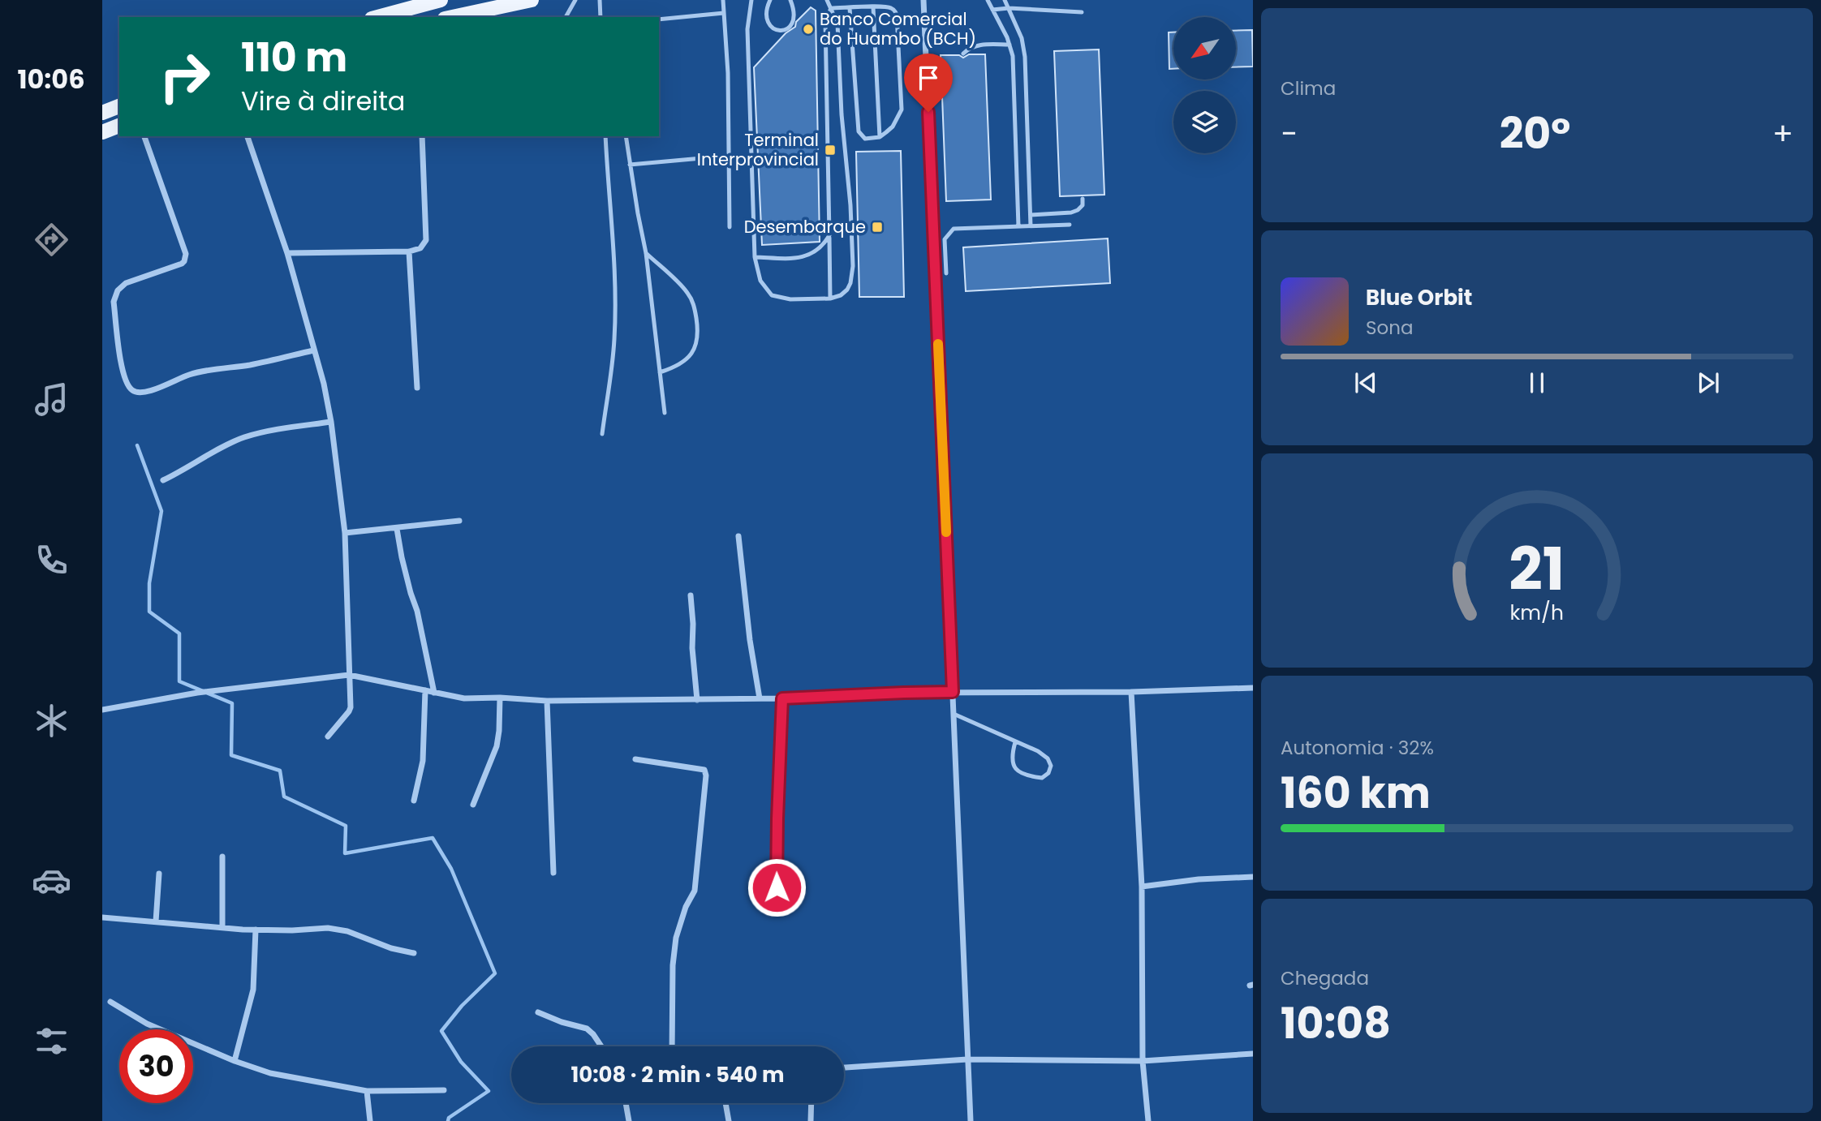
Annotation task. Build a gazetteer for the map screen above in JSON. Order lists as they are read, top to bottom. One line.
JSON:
{"places":{"other":["Banco Comercial do Huambo (BCH)"],"transit":["Terminal Interprovincial","Desembarque"]},"north":"bottom left","page":{"tabs":"10:06","tile":["Clima",["Autonomia · 32%","160 km"],["Chegada","10:08"]],"turn":["110 m","Vire à direita"],"heat":["−","20°","+"],"song":["Blue Orbit","Sona"],"limit":"30","trip":"10:08 · 2 min · 540 m","gauge":["21","km/h"]}}
